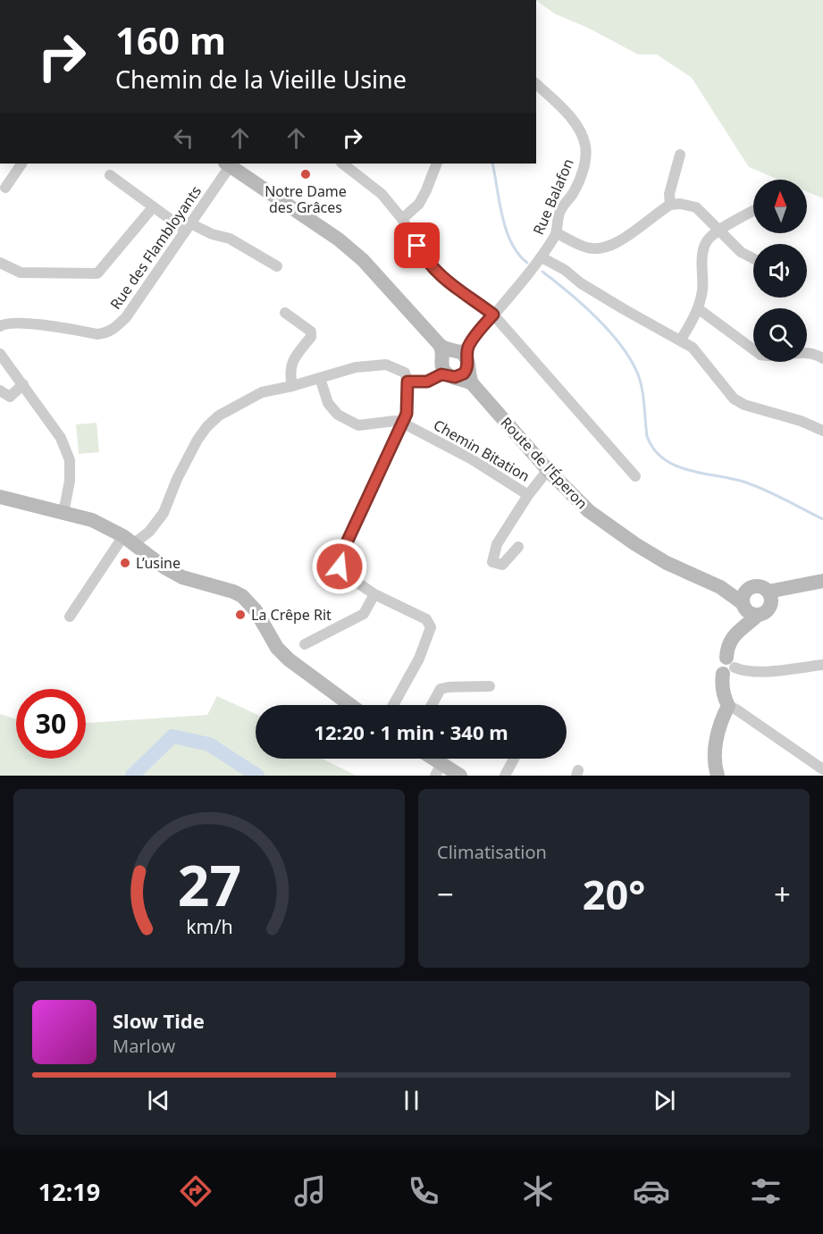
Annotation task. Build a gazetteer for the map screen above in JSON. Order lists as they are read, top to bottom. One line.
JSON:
{"streets":{"main road":["Route de l'Éperon"],"street":["Rue Balafon","Rue des Flambloyants","Chemin Bitation"]},"crossings":[["Rue Balafon","Route de l'Éperon"],["Rue des Flambloyants","Route de l'Éperon"]],"places":["Notre Dame des Grâces","L’usine","La Crêpe Rit"],"north":"top","page":{"turn":["160 m","Chemin de la Vieille Usine"],"limit":"30","trip":"12:20 · 1 min · 340 m","tile":"Climatisation","heat":["−","20°","+"],"song":["Slow Tide","Marlow"],"tabs":"12:19","gauge":["27","km/h"]}}
